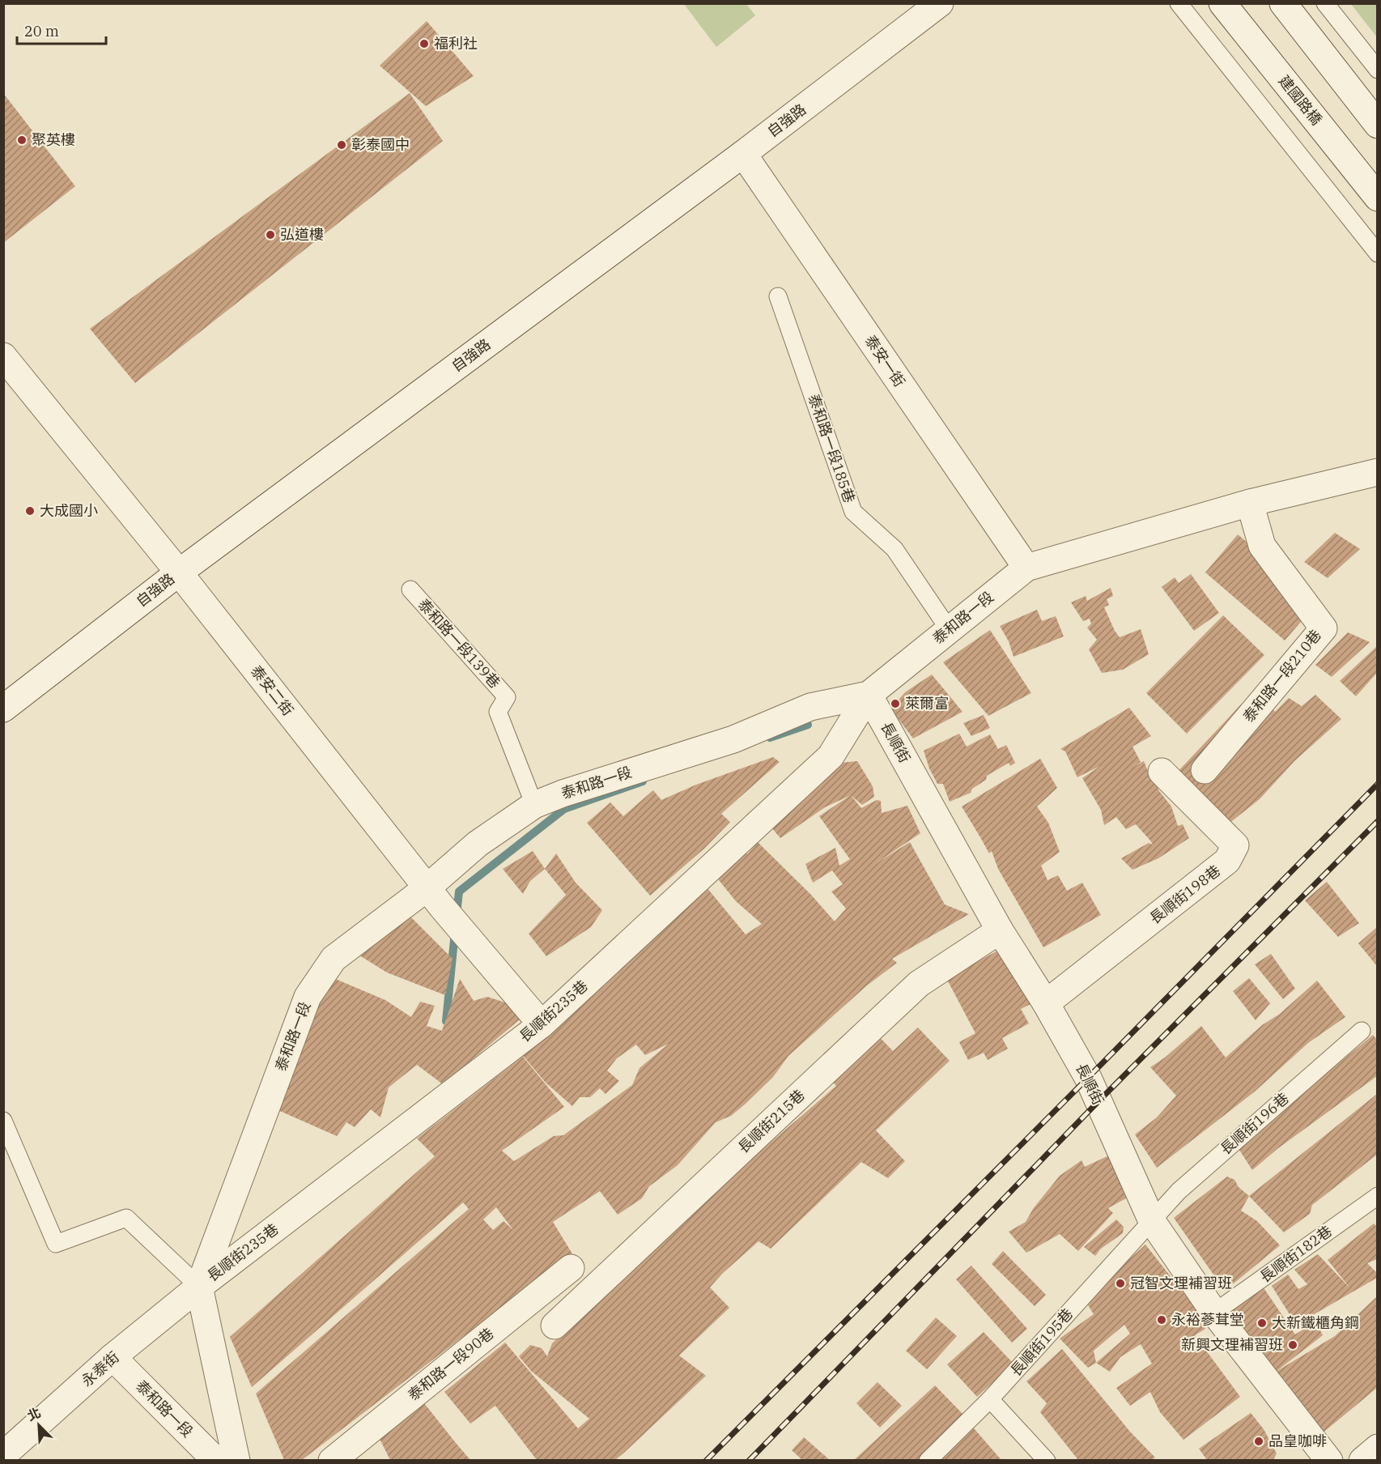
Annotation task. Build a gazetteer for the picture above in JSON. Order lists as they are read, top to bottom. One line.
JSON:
{"streets":{"street":["建國路橋","自強路","泰安一街","泰和路一段","泰和路一段210巷","泰安二街","長順街","長順街198巷","長順街235巷","長順街215巷","泰和路一段90巷","永泰街"],"lane":["泰和路一段185巷","泰和路一段139巷","長順街196巷","長順街182巷","長順街195巷"]},"crossings":[["自強路","泰安一街"],["自強路","泰安二街"],["泰安一街","泰和路一段"],["泰和路一段185巷","泰和路一段"],["泰和路一段","泰和路一段139巷"],["泰和路一段","泰和路一段210巷"],["泰和路一段","泰安二街"],["泰和路一段","長順街"],["泰和路一段","長順街235巷"],["泰和路一段","永泰街"],["泰安二街","長順街235巷"],["長順街","長順街198巷"],["長順街","長順街235巷"],["長順街","長順街215巷"],["長順街","長順街196巷"],["長順街","長順街182巷"],["長順街","長順街195巷"],["長順街235巷","永泰街"],["長順街196巷","長順街195巷"]],"places":["福利社","聚英樓","彰泰國中","弘道樓","大成國小","萊爾富","冠智文理補習班","永裕蔘茸堂","大新鐵櫃角鋼","新興文理補習班","品皇咖啡"],"scale_bar":"20 m","north":"top left"}
